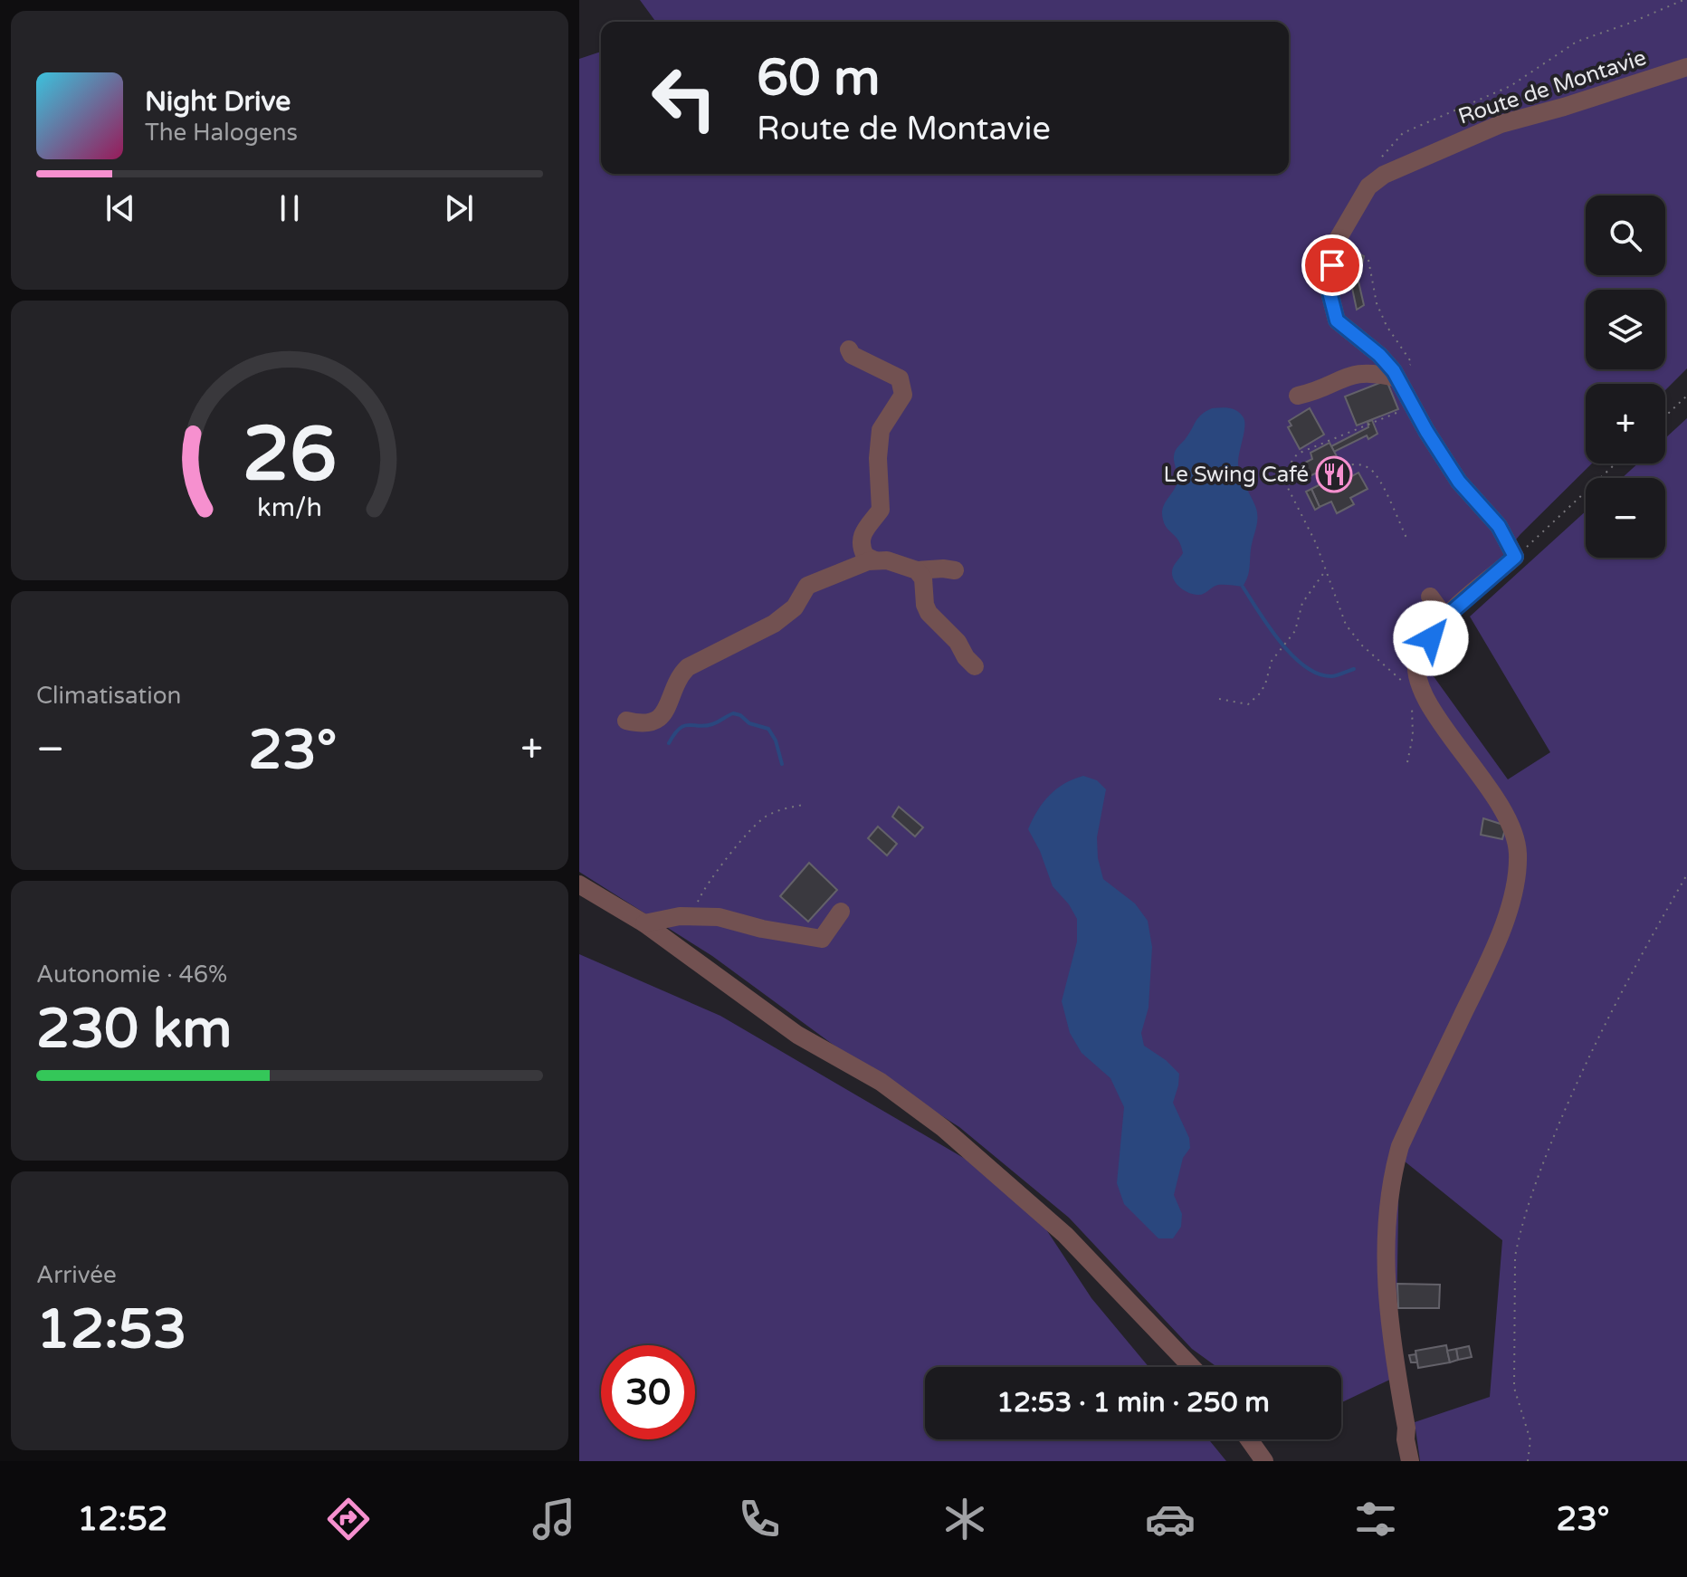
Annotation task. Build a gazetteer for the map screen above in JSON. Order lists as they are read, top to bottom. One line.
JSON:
{"streets":{"street":["Route de Montavie"]},"places":{"restaurant":["Le Swing Café"]},"page":{"turn":["60 m","Route de Montavie"],"song":["Night Drive","The Halogens"],"map_buttons":["+","−"],"tile":["Climatisation",["Autonomie · 46%","230 km"],["Arrivée","12:53"]],"heat":["−","23°","+"],"limit":"30","trip":"12:53 · 1 min · 250 m","tabs":["12:52","23°"],"gauge":["26","km/h"]}}
